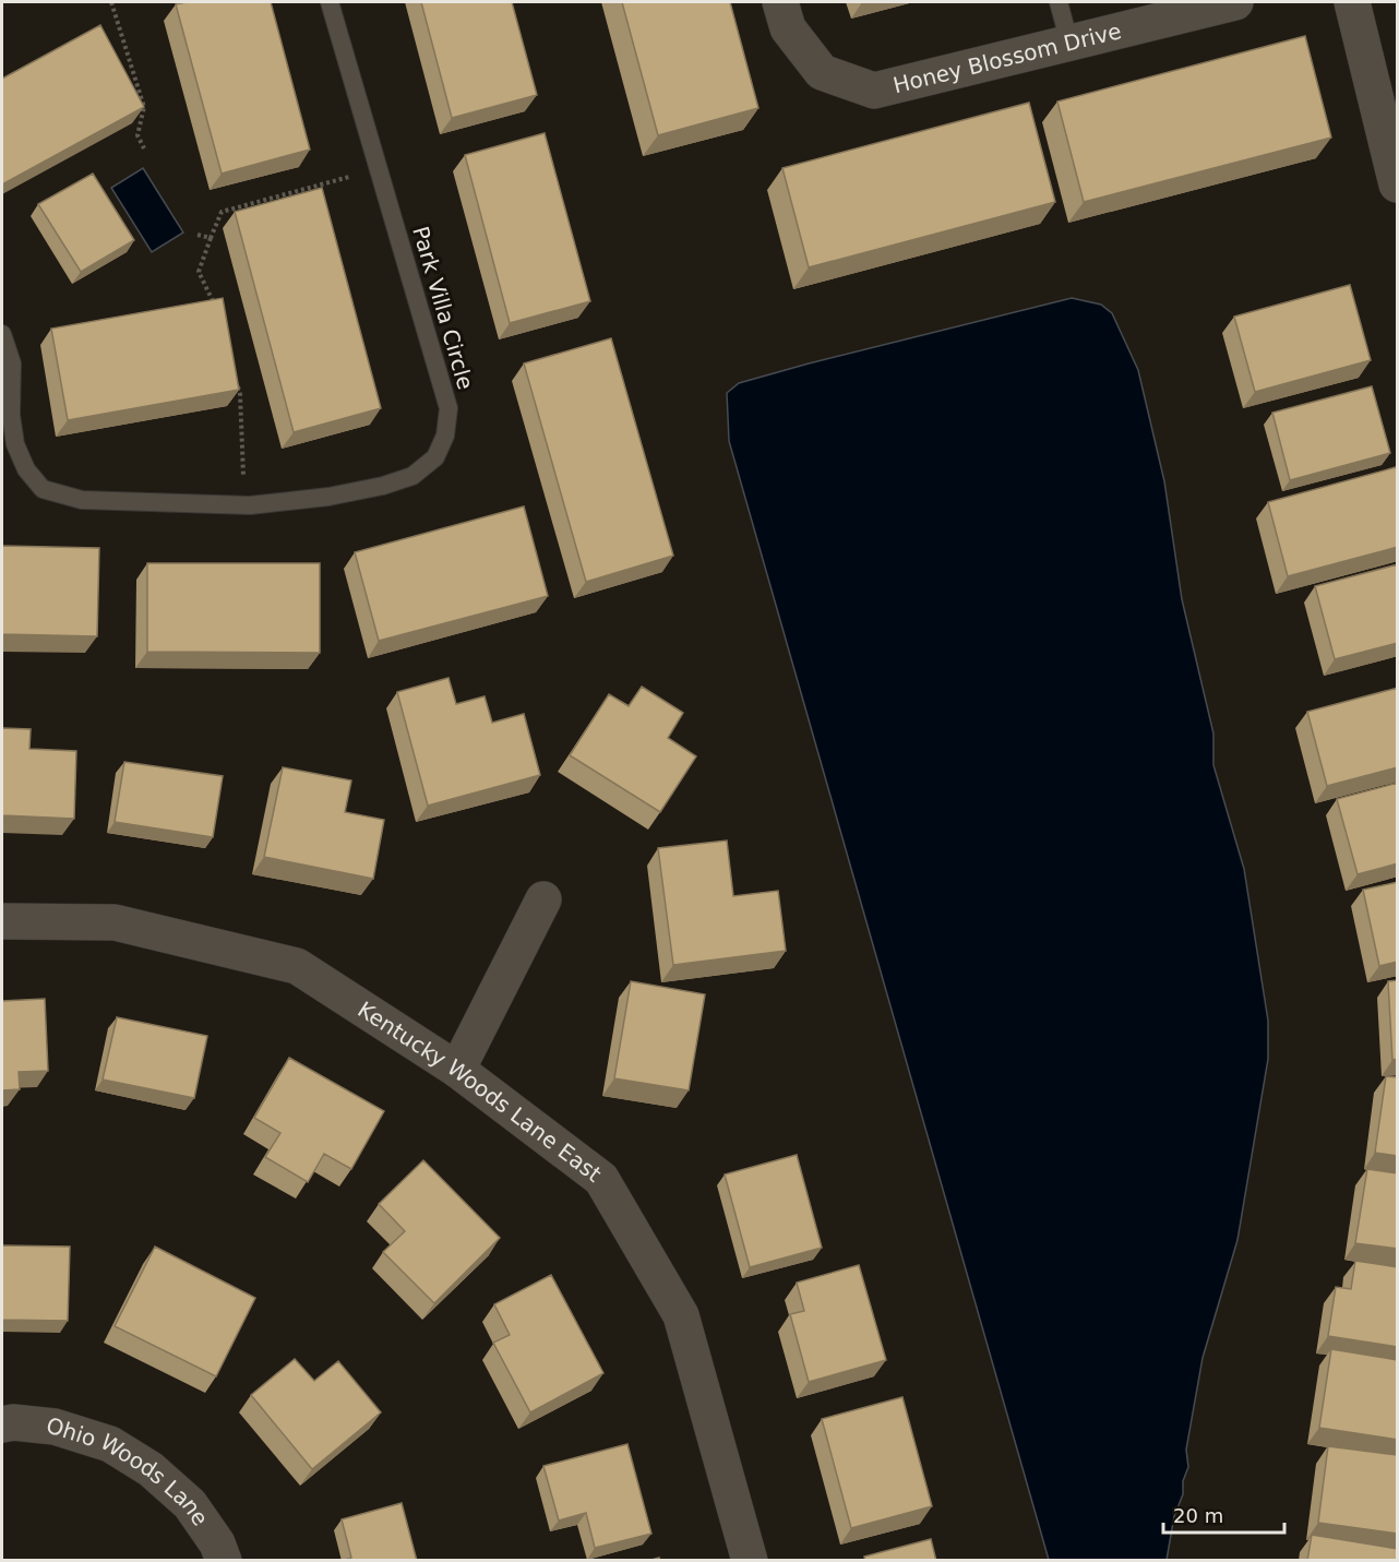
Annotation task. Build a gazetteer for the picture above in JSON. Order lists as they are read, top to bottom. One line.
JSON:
{"streets":{"street":["Honey Blossom Drive","Kentucky Woods Lane East","Ohio Woods Lane"],"lane":["Park Villa Circle"]},"scale_bar":"20 m"}
